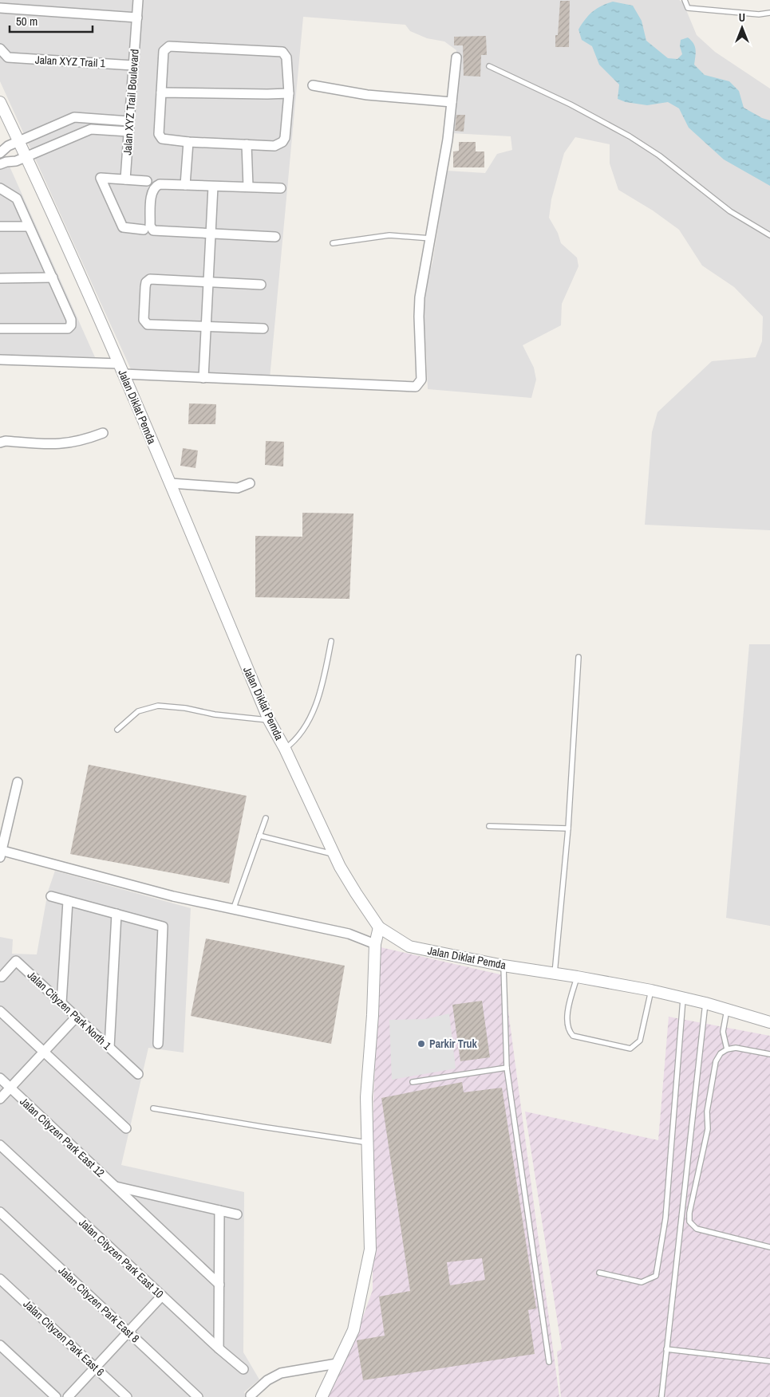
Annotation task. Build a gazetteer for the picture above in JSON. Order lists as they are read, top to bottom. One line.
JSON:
{"streets":{"street":["Jalan XYZ Trail 1","Jalan XYZ Trail Boulevard","Jalan Diklat Pemda","Jalan Cityzen Park North 1","Jalan Cityzen Park East 12","Jalan Cityzen Park East 10","Jalan Cityzen Park East 8","Jalan Cityzen Park East 6"]},"crossings":[["Jalan XYZ Trail 1","Jalan XYZ Trail Boulevard"]],"places":["Parkir Truk"],"scale_bar":"50 m","north":"top"}
